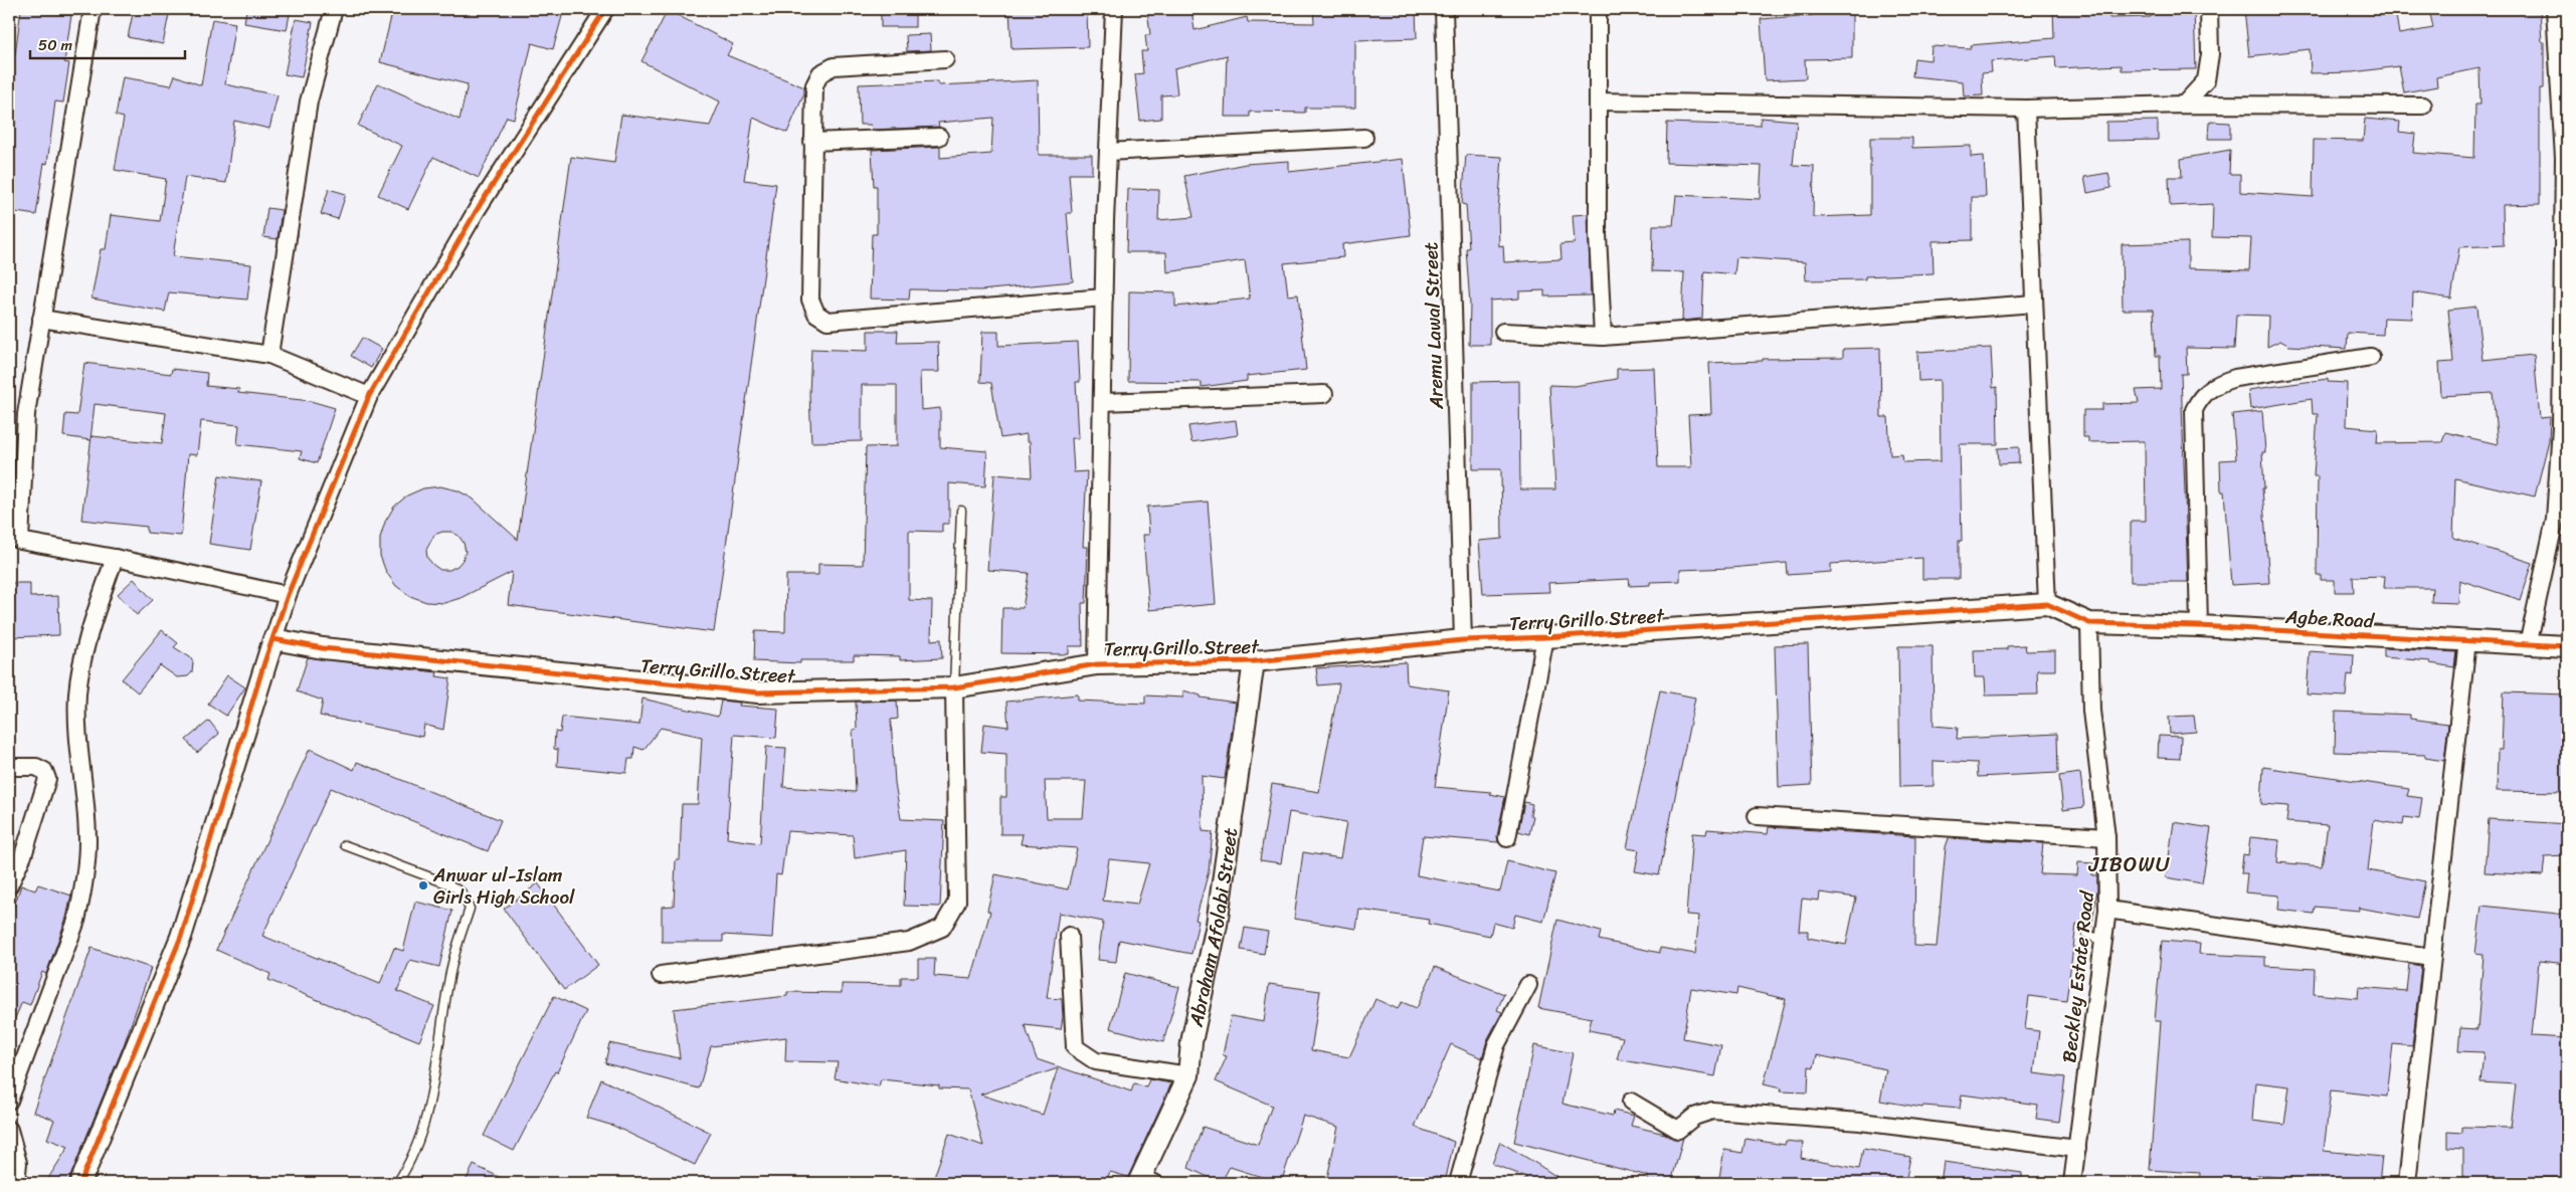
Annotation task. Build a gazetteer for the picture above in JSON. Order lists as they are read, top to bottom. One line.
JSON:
{"streets":{"street":["Aremu Lawal Street","Agbe Road","Terry Grillo Street","Abraham Afolabi Street","Beckley Estate Road"]},"crossings":[["Aremu Lawal Street","Terry Grillo Street"],["Agbe Road","Terry Grillo Street"],["Agbe Road","Beckley Estate Road"],["Terry Grillo Street","Abraham Afolabi Street"],["Terry Grillo Street","Beckley Estate Road"]],"districts":["JIBOWU"],"places":["Anwar ul-Islam Girls High School"],"scale_bar":"50 m"}
